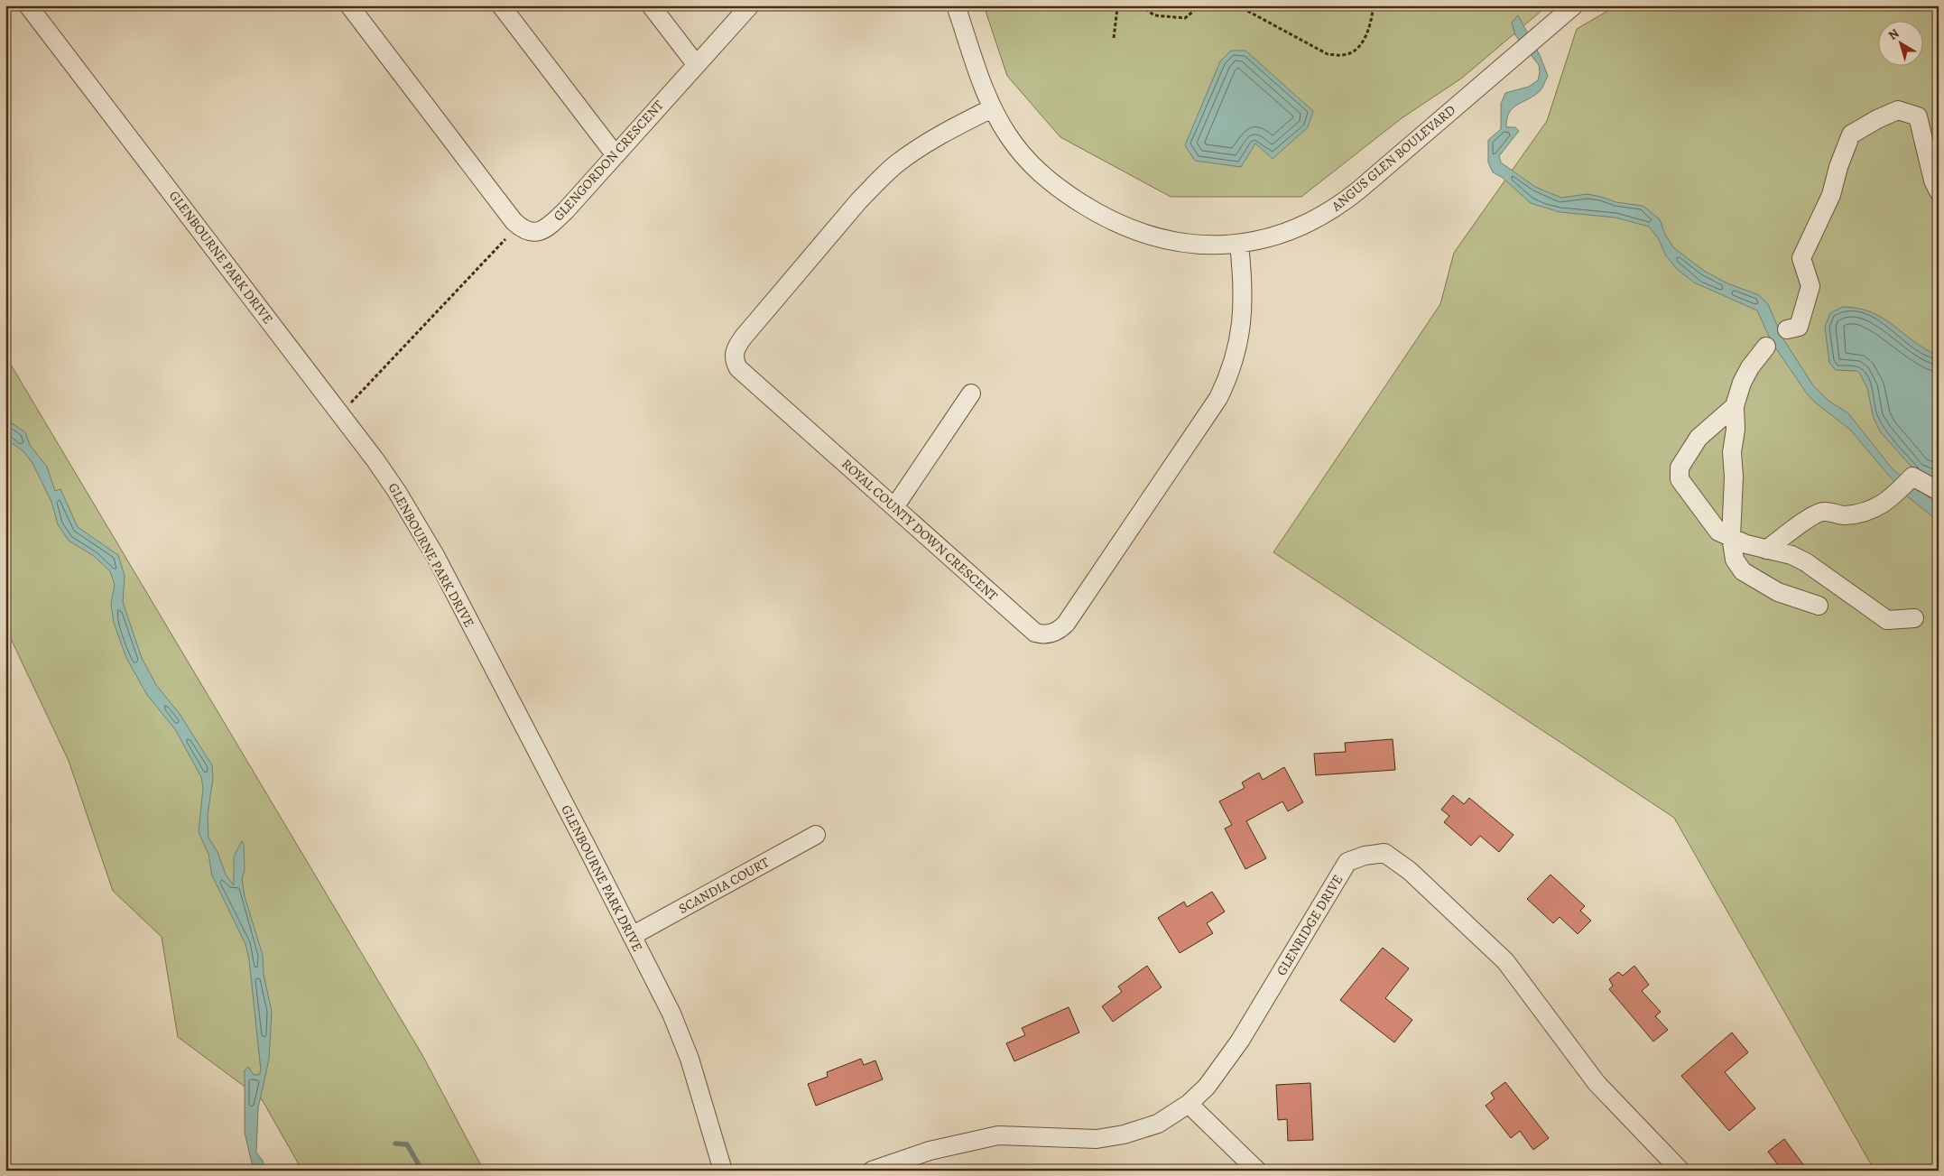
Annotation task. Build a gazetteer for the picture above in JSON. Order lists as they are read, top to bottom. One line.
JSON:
{"streets":{"street":["ANGUS GLEN BOULEVARD","GLENGORDON CRESCENT","GLENBOURNE PARK DRIVE","ROYAL COUNTY DOWN CRESCENT","SCANDIA COURT","GLENRIDGE DRIVE"]},"crossings":[["ANGUS GLEN BOULEVARD","ROYAL COUNTY DOWN CRESCENT"],["GLENBOURNE PARK DRIVE","SCANDIA COURT"]],"north":"top left"}
